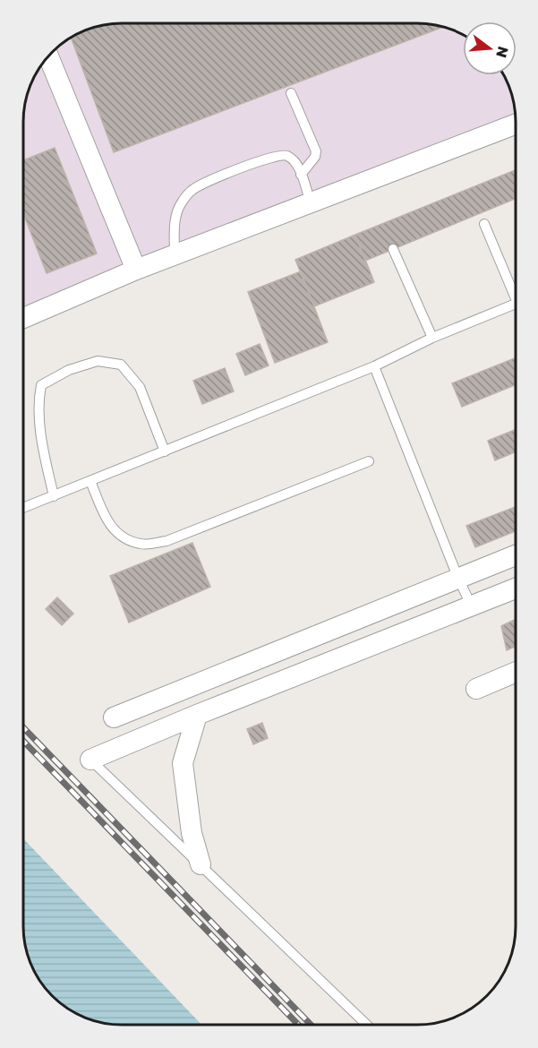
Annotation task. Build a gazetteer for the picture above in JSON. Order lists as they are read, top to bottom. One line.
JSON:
{"north":"right"}
